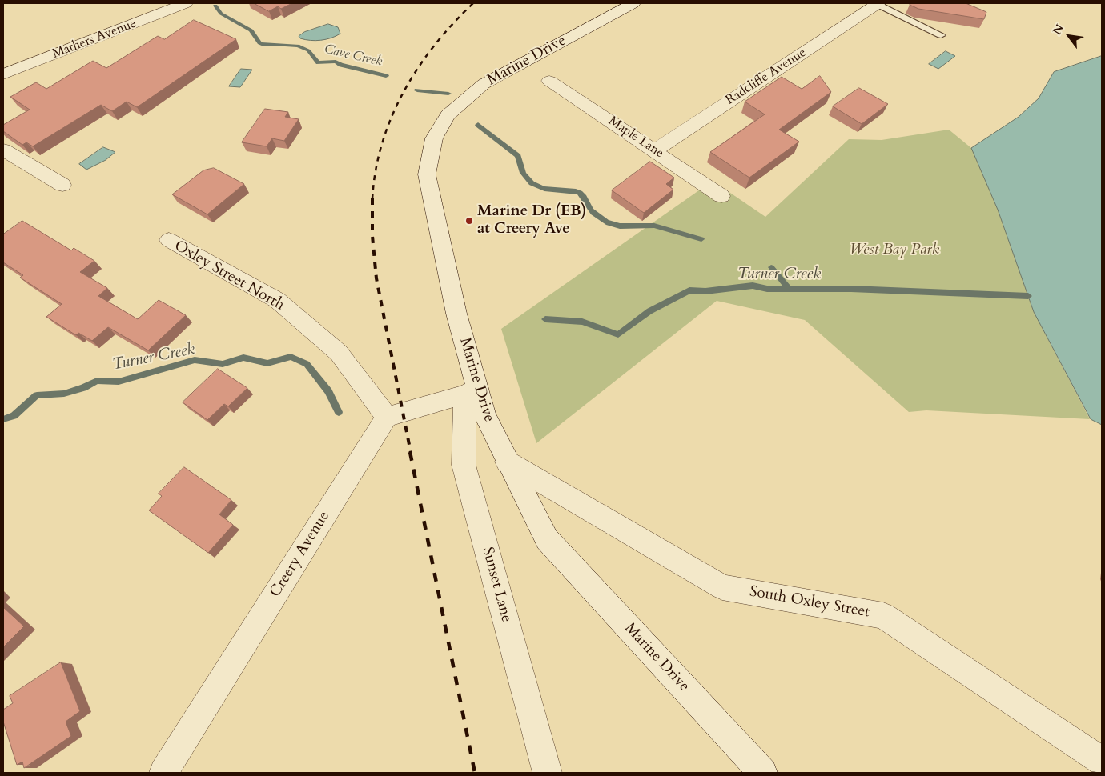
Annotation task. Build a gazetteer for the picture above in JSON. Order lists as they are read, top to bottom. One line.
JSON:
{"streets":{"street":["Mathers Avenue","Marine Drive","Radcliffe Avenue","Maple Lane","Oxley Street North","Creery Avenue","Sunset Lane","South Oxley Street"]},"crossings":[["Marine Drive","Sunset Lane"],["Marine Drive","South Oxley Street"],["Radcliffe Avenue","Maple Lane"],["Oxley Street North","Creery Avenue"]],"water":["Cave Creek","Turner Creek"],"parks":["West Bay Park"],"places":["Marine Dr (EB) at Creery Ave"],"north":"top left"}
